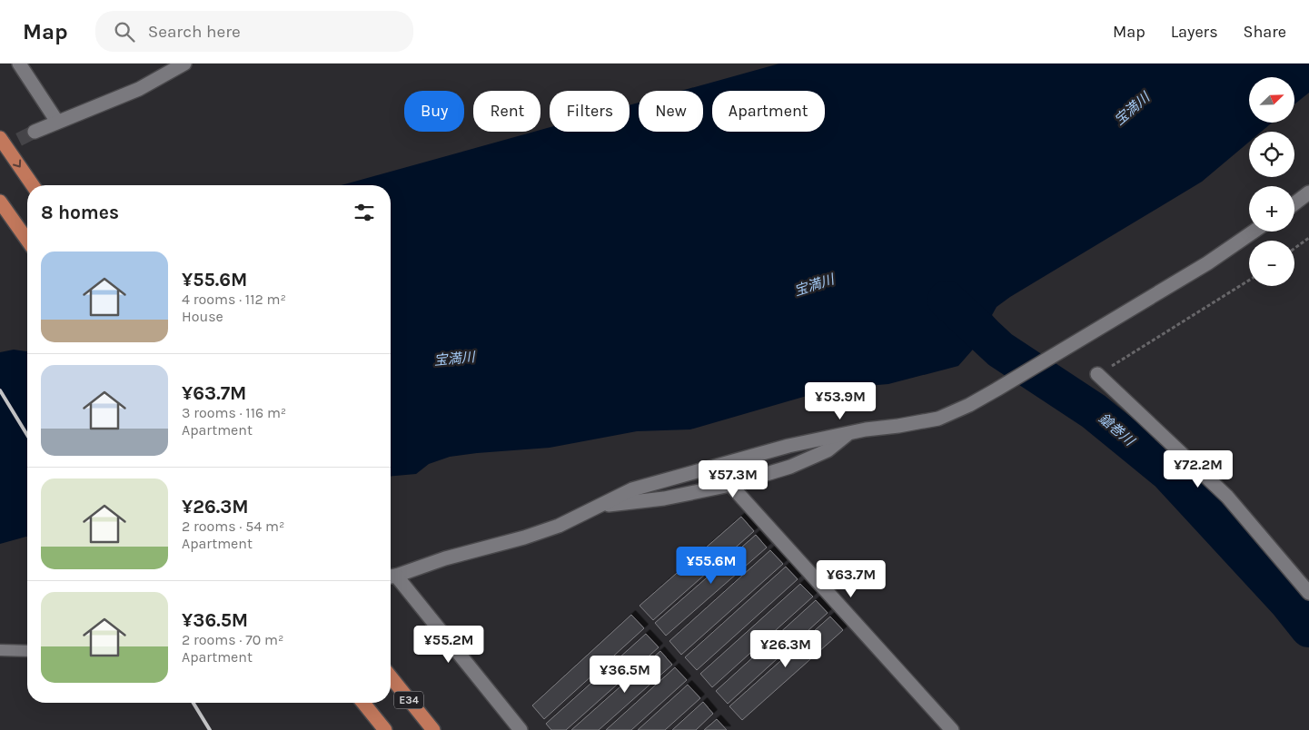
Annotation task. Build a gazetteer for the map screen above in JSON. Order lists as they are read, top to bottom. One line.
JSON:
{"streets":{"highway":["E34"]},"water":["宝満川","鎗巻川"],"north":"top right","page":{"header":"Map","search":"Search here","nav":["Map","Layers","Share"],"map_buttons":["+","−"],"chip":["Buy","Rent","Filters","New","Apartment"],"heading":"8 homes","list":[{"name":"¥55.6M","note":"4 rooms · 112 m² · House"},{"name":"¥63.7M","note":"3 rooms · 116 m² · Apartment"},{"name":"¥26.3M","note":"2 rooms · 54 m² · Apartment"},{"name":"¥36.5M","note":"2 rooms · 70 m² · Apartment"}],"price":["¥53.9M","¥72.2M","¥57.3M","¥55.6M","¥63.7M","¥55.2M","¥26.3M","¥36.5M"]}}
